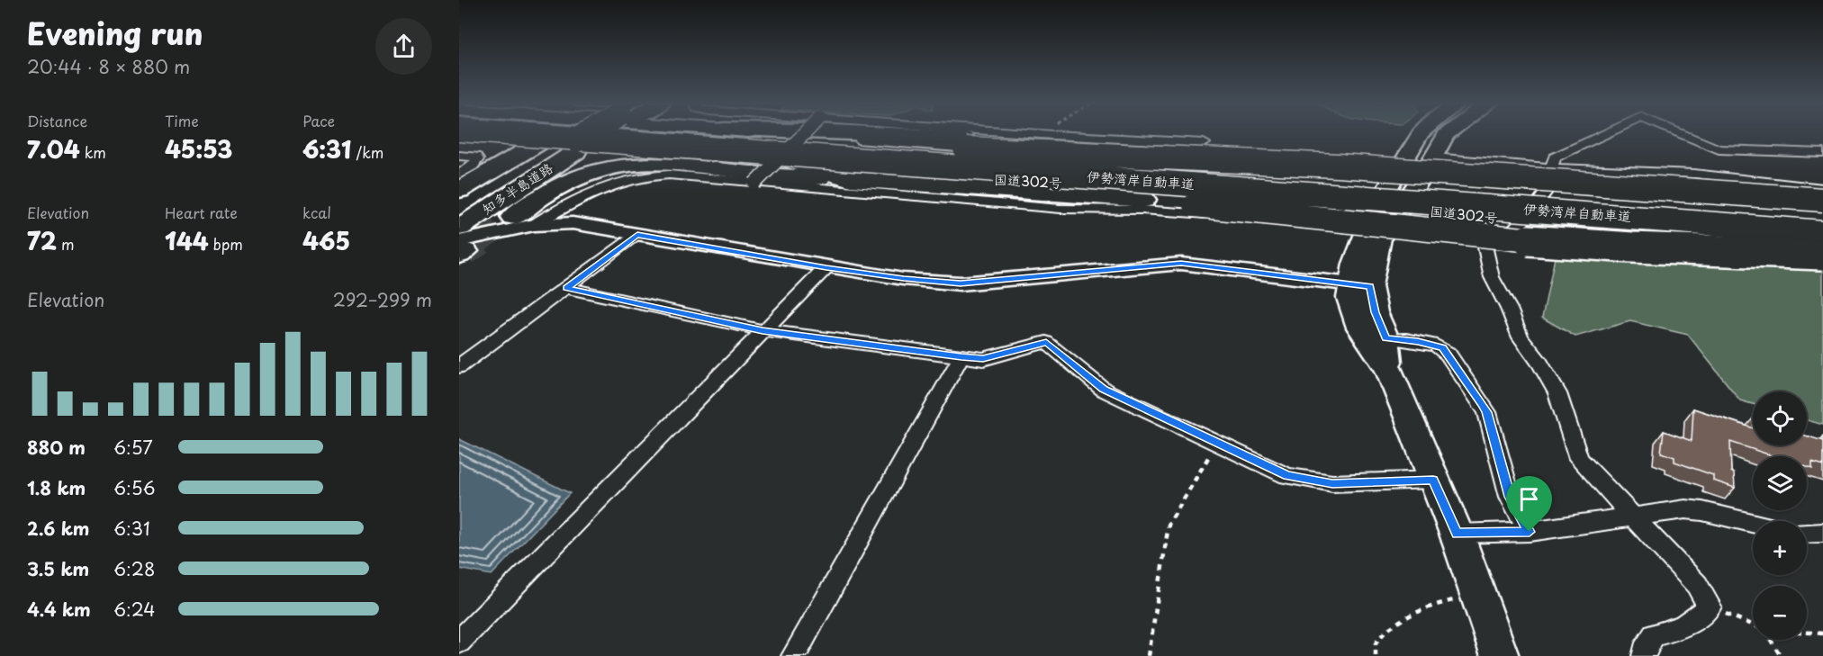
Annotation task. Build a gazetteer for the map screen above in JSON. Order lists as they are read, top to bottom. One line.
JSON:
{"streets":{"highway":["伊勢湾岸自動車道","国道302号","知多半島道路"]},"crossings":[["国道302号","知多半島道路"]],"page":{"heading":["Evening run","20:44 · 8 × 880 m"],"stats":[["Distance","7.04 km"],["Time","45:53"],["Pace","6:31 /km"],["Elevation","72 m"],["Heart rate","144 bpm"],["kcal","465"]],"chart":["Elevation","292–299 m"],"map_buttons":["+","−"],"list":[{"name":"880 m","note":"6:57"},{"name":"1.8 km","note":"6:56"},{"name":"2.6 km","note":"6:31"},{"name":"3.5 km","note":"6:28"},{"name":"4.4 km","note":"6:24"}]}}
